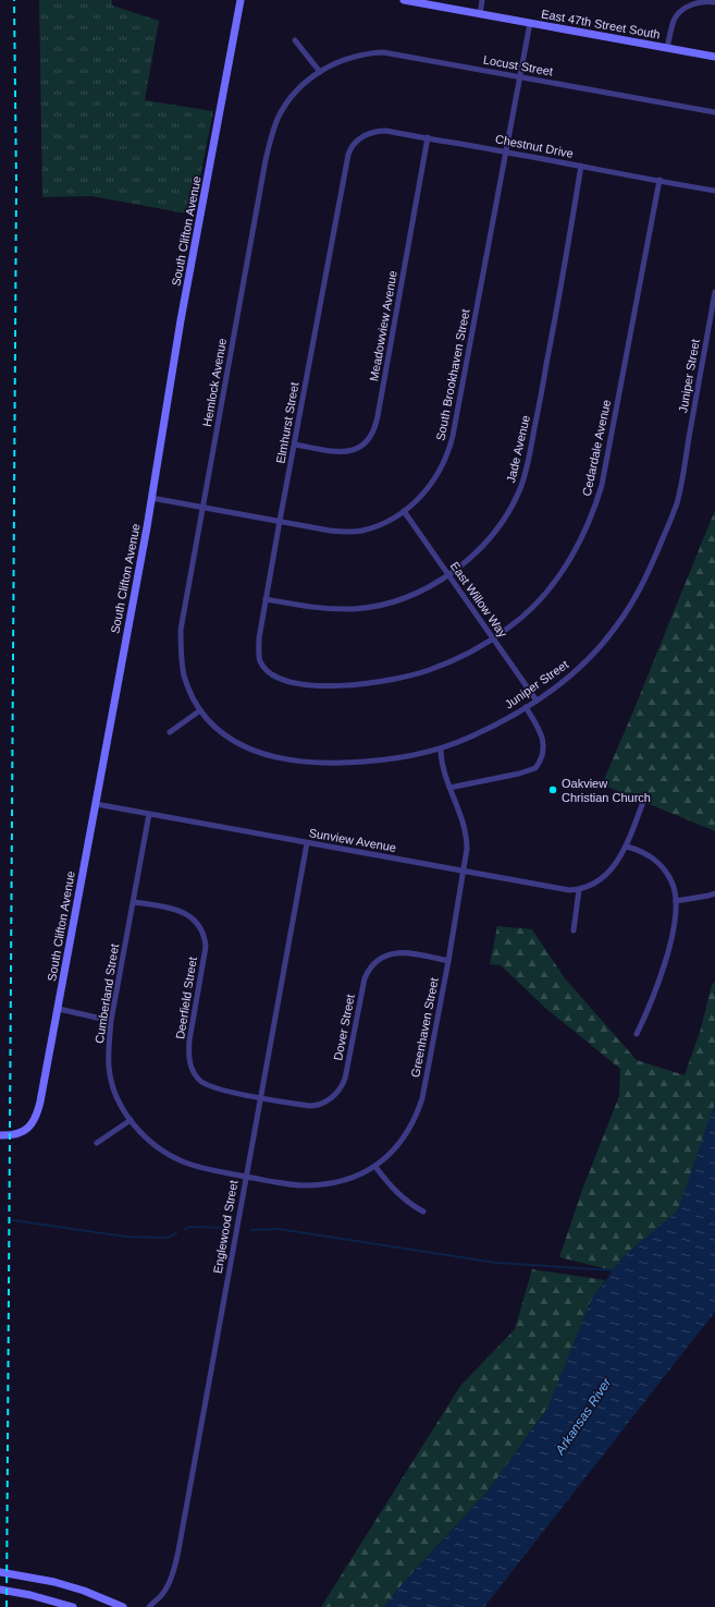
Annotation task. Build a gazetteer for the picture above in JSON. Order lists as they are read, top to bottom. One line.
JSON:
{"streets":{"street":["East 47th Street South","Locust Street","Chestnut Drive","South Clifton Avenue","Meadowview Avenue","South Brookhaven Street","Juniper Street","Hemlock Avenue","Elmhurst Street","Cedardale Avenue","Jade Avenue","East Willow Way","Sunview Avenue","Cumberland Street","Deerfield Street","Dover Street","Greenhaven Street","Englewood Street"]},"crossings":[["East 47th Street South","South Brookhaven Street"],["Locust Street","South Brookhaven Street"],["Locust Street","Hemlock Avenue"],["Chestnut Drive","Meadowview Avenue"],["Chestnut Drive","South Brookhaven Street"],["Chestnut Drive","Elmhurst Street"],["Chestnut Drive","Cedardale Avenue"],["Chestnut Drive","Jade Avenue"],["South Clifton Avenue","South Brookhaven Street"],["South Clifton Avenue","Sunview Avenue"],["Meadowview Avenue","Elmhurst Street"],["South Brookhaven Street","Hemlock Avenue"],["South Brookhaven Street","Elmhurst Street"],["South Brookhaven Street","East Willow Way"],["Juniper Street","Hemlock Avenue"],["Juniper Street","East Willow Way"],["Juniper Street","Greenhaven Street"],["Elmhurst Street","Cedardale Avenue"],["Elmhurst Street","Jade Avenue"],["Cedardale Avenue","East Willow Way"],["Jade Avenue","East Willow Way"],["Sunview Avenue","Cumberland Street"],["Sunview Avenue","Greenhaven Street"],["Sunview Avenue","Englewood Street"],["Cumberland Street","Deerfield Street"],["Cumberland Street","Greenhaven Street"],["Cumberland Street","Englewood Street"],["Deerfield Street","Dover Street"],["Deerfield Street","Englewood Street"],["Dover Street","Greenhaven Street"],["Dover Street","Englewood Street"],["Greenhaven Street","Englewood Street"]],"water":["Arkansas River"],"places":["Oakview Christian Church"]}
